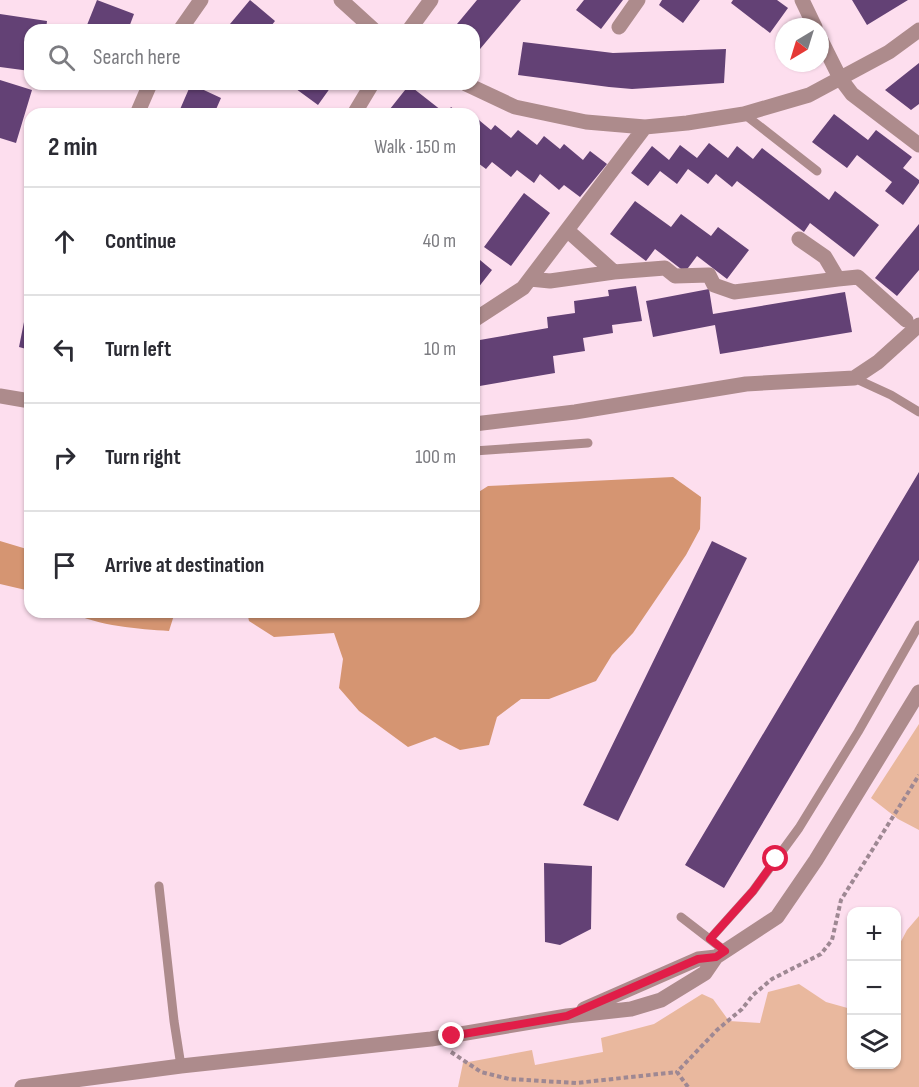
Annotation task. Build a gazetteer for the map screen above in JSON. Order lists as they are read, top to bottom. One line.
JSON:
{"north":"bottom left","page":{"search":"Search here","heading":["2 min","Walk · 150 m"],"list":[["Continue","40 m"],["Turn left","10 m"],["Turn right","100 m"],"Arrive at destination"],"map_buttons":["+","−"]}}
